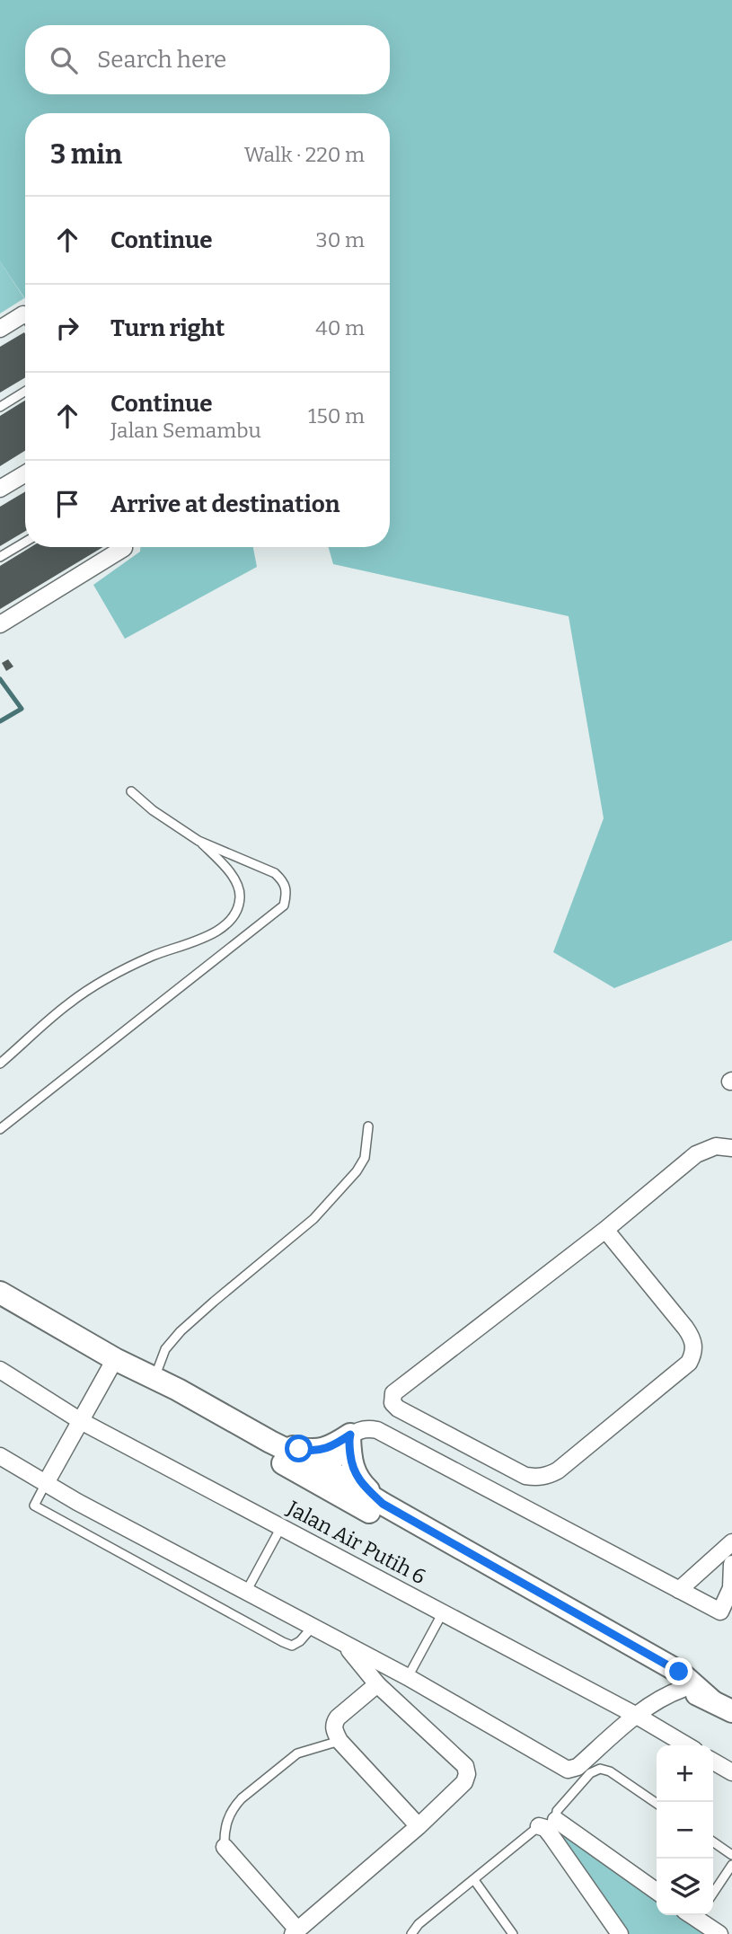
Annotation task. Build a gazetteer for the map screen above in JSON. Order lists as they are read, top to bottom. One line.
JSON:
{"streets":{"street":["Jalan Air Putih 6"]},"page":{"search":"Search here","heading":["3 min","Walk · 220 m"],"list":[["Continue","30 m"],["Turn right","40 m"],["Continue","Jalan Semambu","150 m"],"Arrive at destination"],"map_buttons":["+","−"]}}
